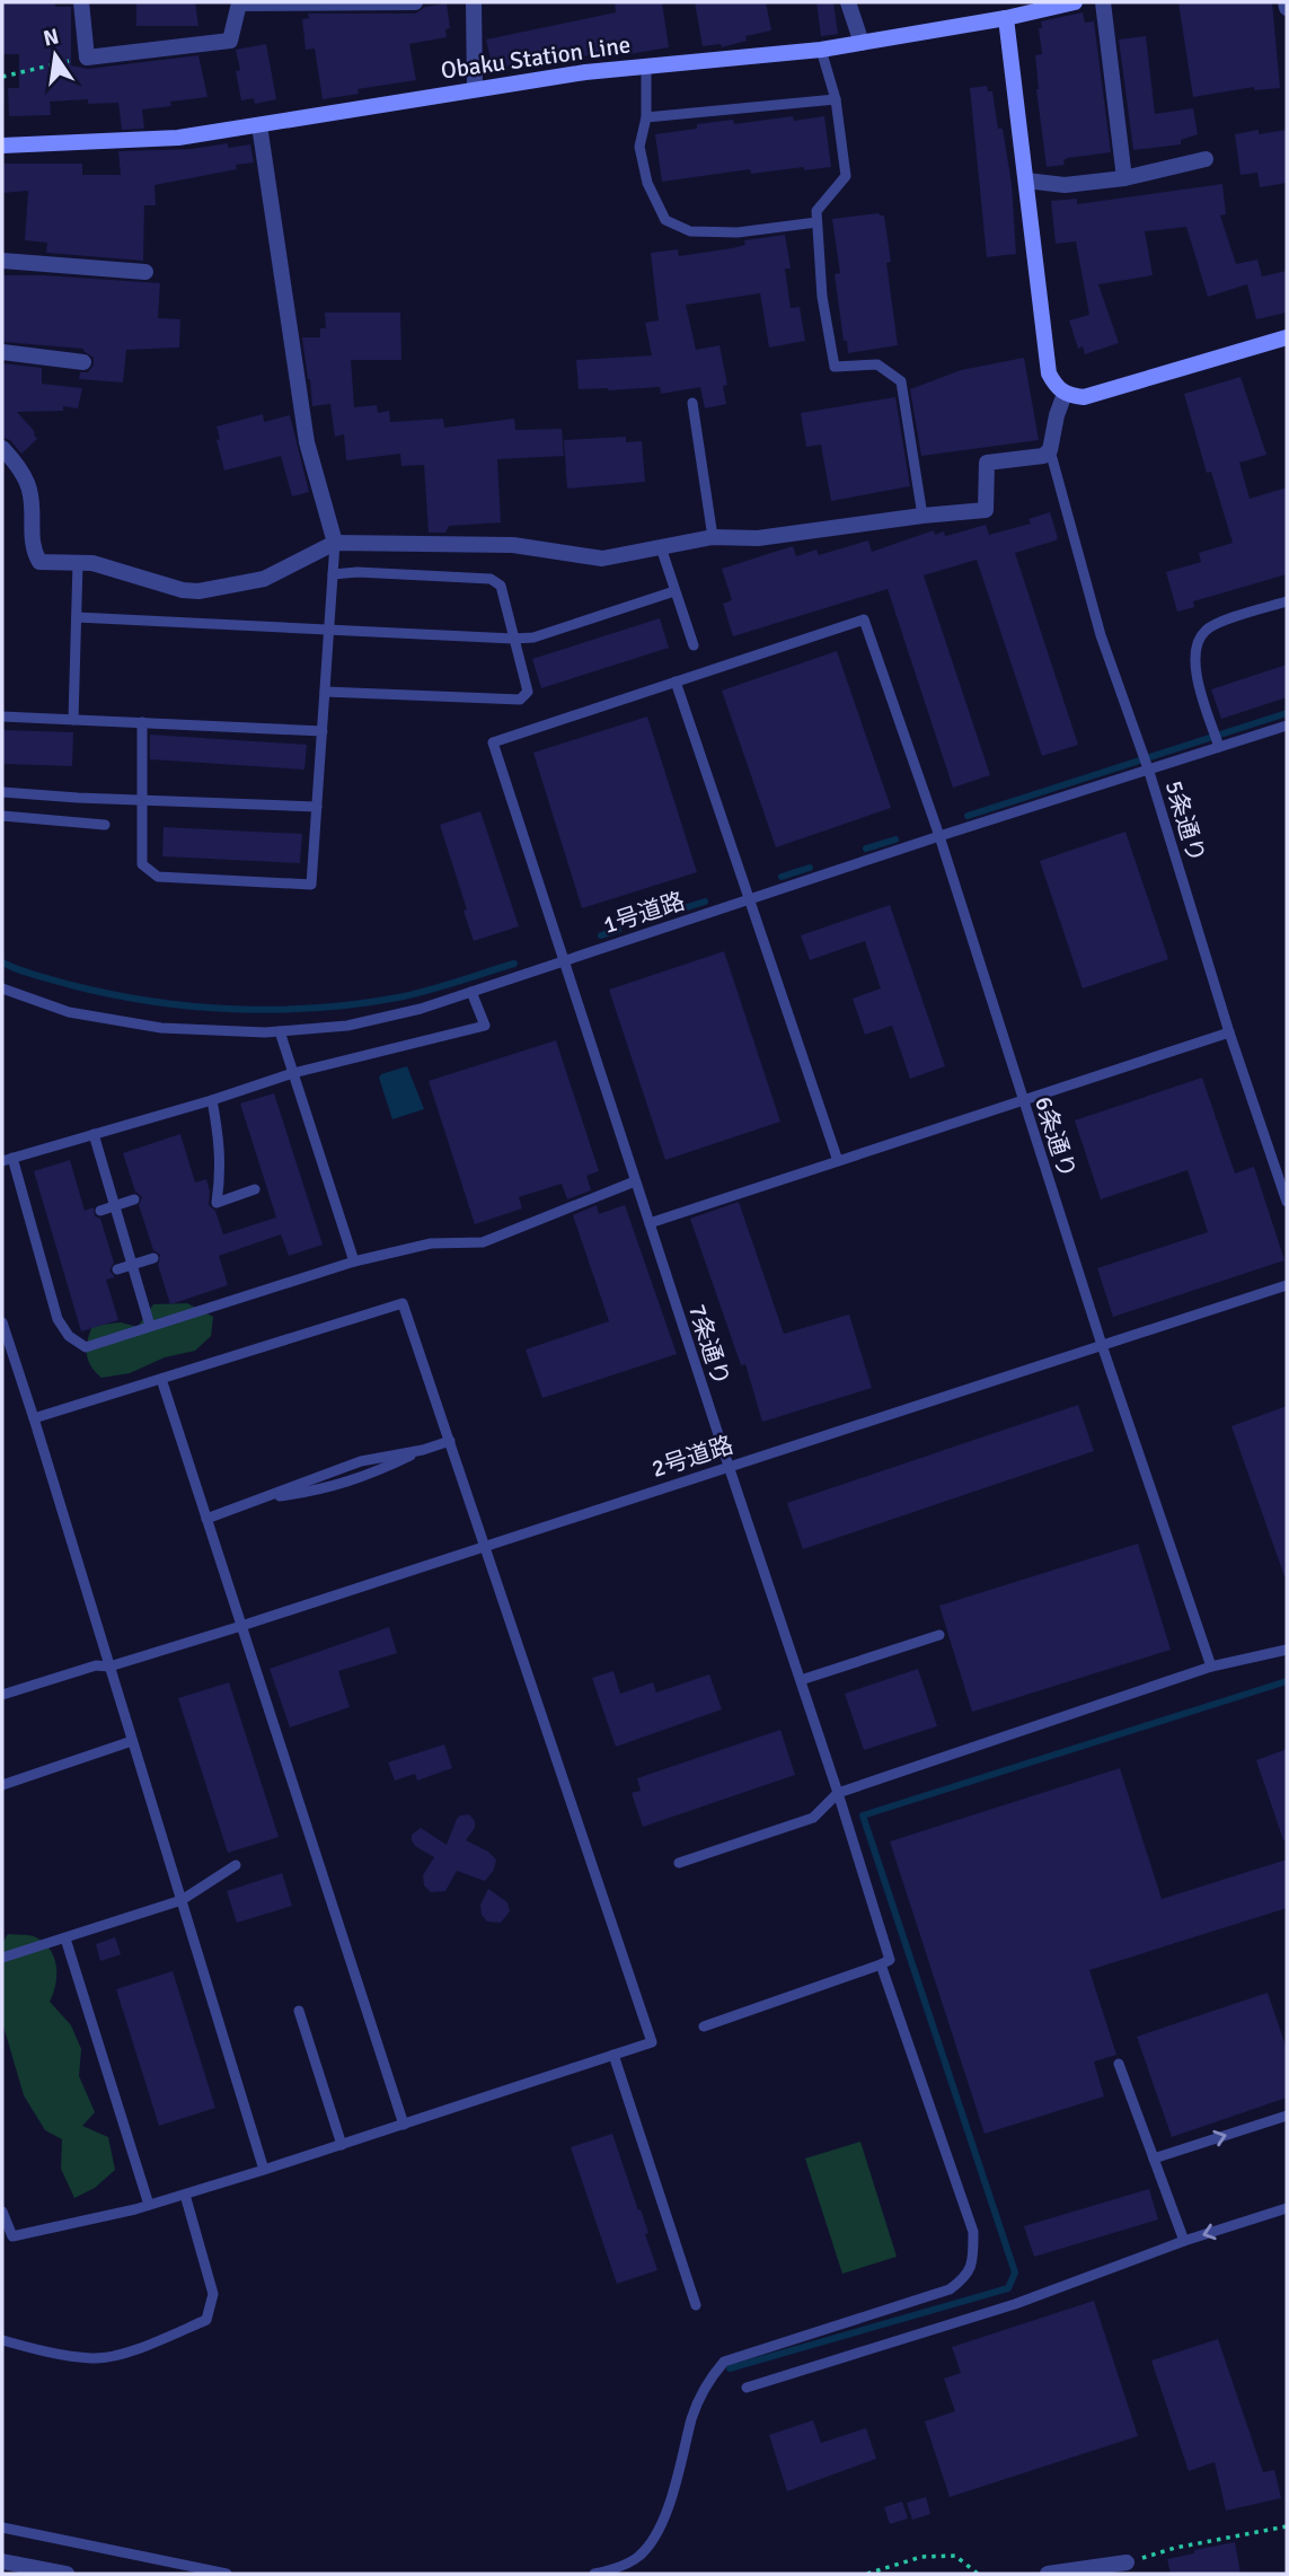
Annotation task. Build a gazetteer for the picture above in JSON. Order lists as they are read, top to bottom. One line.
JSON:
{"streets":{"main road":["Obaku Station Line"],"lane":["5条通り","1号道路","6条通り","7条通り","2号道路"]},"crossings":[["5条通り","1号道路"],["1号道路","6条通り"],["1号道路","7条通り"],["6条通り","7条通り"],["6条通り","2号道路"],["7条通り","2号道路"]],"north":"top"}
